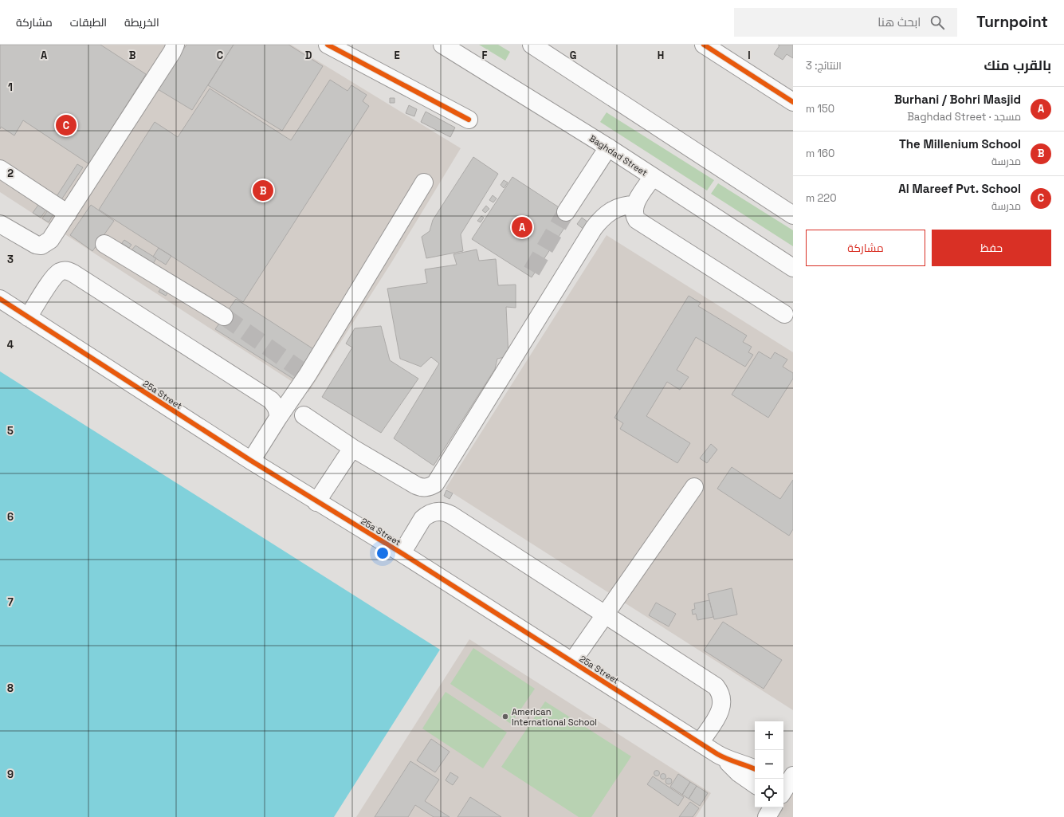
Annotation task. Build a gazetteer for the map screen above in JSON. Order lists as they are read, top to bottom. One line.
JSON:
{"streets":{"street":["Baghdad Street","25a Street"]},"places":["American International School"],"page":{"header":"Turnpoint","search":"ابحث هنا","nav":["الخريطة","الطبقات","مشاركة"],"heading":["بالقرب منك","النتائج: 3"],"list":[{"mark":"A","name":"Burhani / Bohri Masjid","note":"مسجد · Baghdad Street","value":"150 m"},{"mark":"B","name":"The Millenium School","note":"مدرسة","value":"160 m"},{"mark":"C","name":"Al Mareef Pvt. School","note":"مدرسة","value":"220 m"}],"pins":["C","B","A"],"buttons":["حفظ","مشاركة"],"map_buttons":["+","−"]},"grid":{"columns":["A","B","C","D","E","F","G","H","I"],"rows":["1","2","3","4","5","6","7","8","9"]}}
